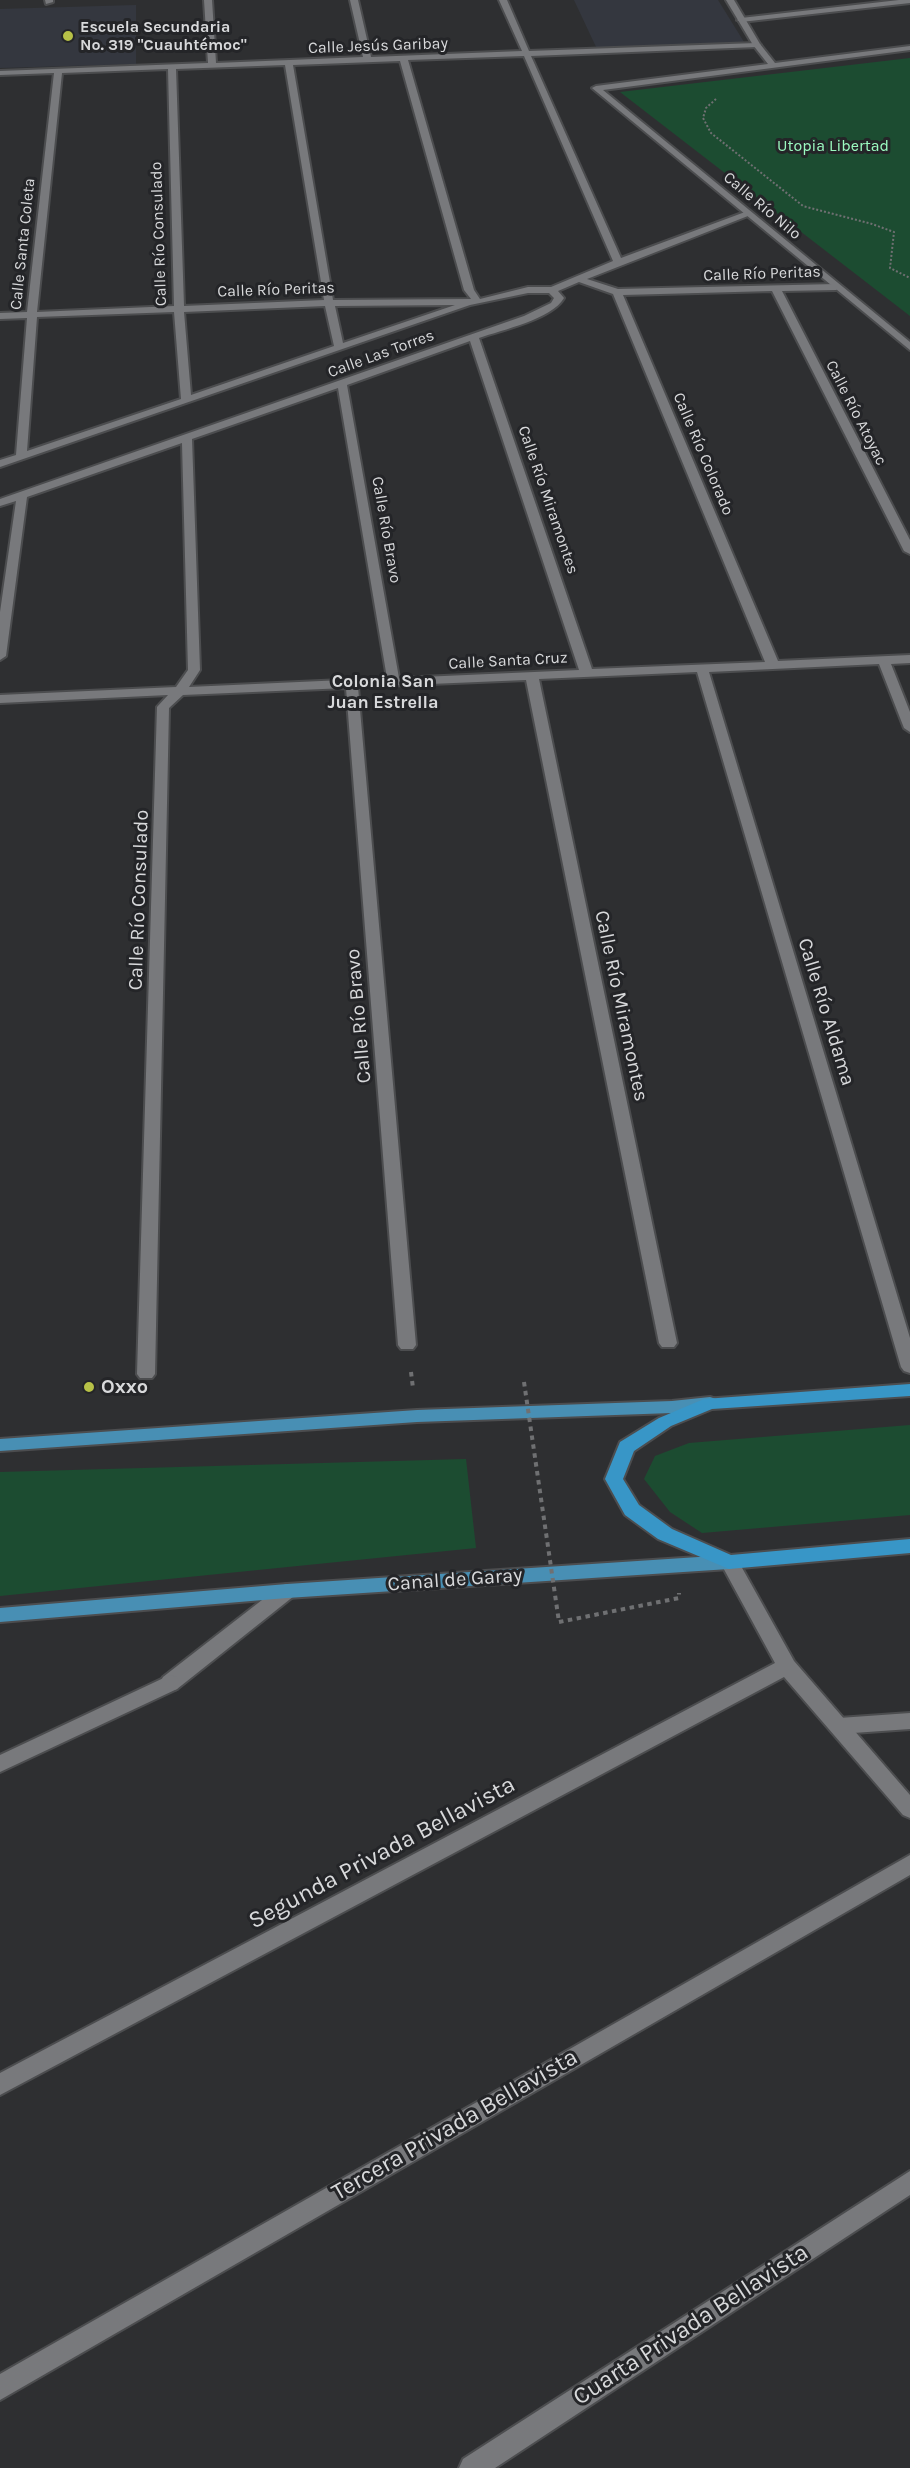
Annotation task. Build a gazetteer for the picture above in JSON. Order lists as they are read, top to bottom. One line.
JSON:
{"streets":{"highway":["Canal de Garay"],"street":["Calle Jesús Garibay","Calle Río Nilo","Calle Río Consulado","Calle Santa Coleta","Calle Río Peritas","Calle Las Torres","Calle Río Atoyac","Calle Río Colorado","Calle Río Miramontes","Calle Río Bravo","Calle Santa Cruz","Calle Río Aldama","Segunda Privada Bellavista","Tercera Privada Bellavista","Cuarta Privada Bellavista"]},"crossings":[["Calle Jesús Garibay","Calle Río Consulado"],["Calle Jesús Garibay","Calle Santa Coleta"],["Calle Río Nilo","Calle Río Peritas"],["Calle Río Consulado","Calle Río Peritas"],["Calle Río Consulado","Calle Las Torres"],["Calle Río Consulado","Calle Santa Cruz"],["Calle Santa Coleta","Calle Río Peritas"],["Calle Santa Coleta","Calle Las Torres"],["Calle Río Peritas","Calle Las Torres"],["Calle Río Peritas","Calle Río Atoyac"],["Calle Río Peritas","Calle Río Colorado"],["Calle Las Torres","Calle Río Miramontes"],["Calle Las Torres","Calle Río Bravo"],["Calle Río Colorado","Calle Santa Cruz"],["Calle Río Miramontes","Calle Santa Cruz"],["Calle Río Bravo","Calle Santa Cruz"],["Calle Santa Cruz","Calle Río Aldama"]],"districts":["Colonia San Juan Estrella"],"parks":["Utopia Libertad"],"places":["Escuela Secundaria No. 319 \"Cuauhtémoc\"","Oxxo"]}
